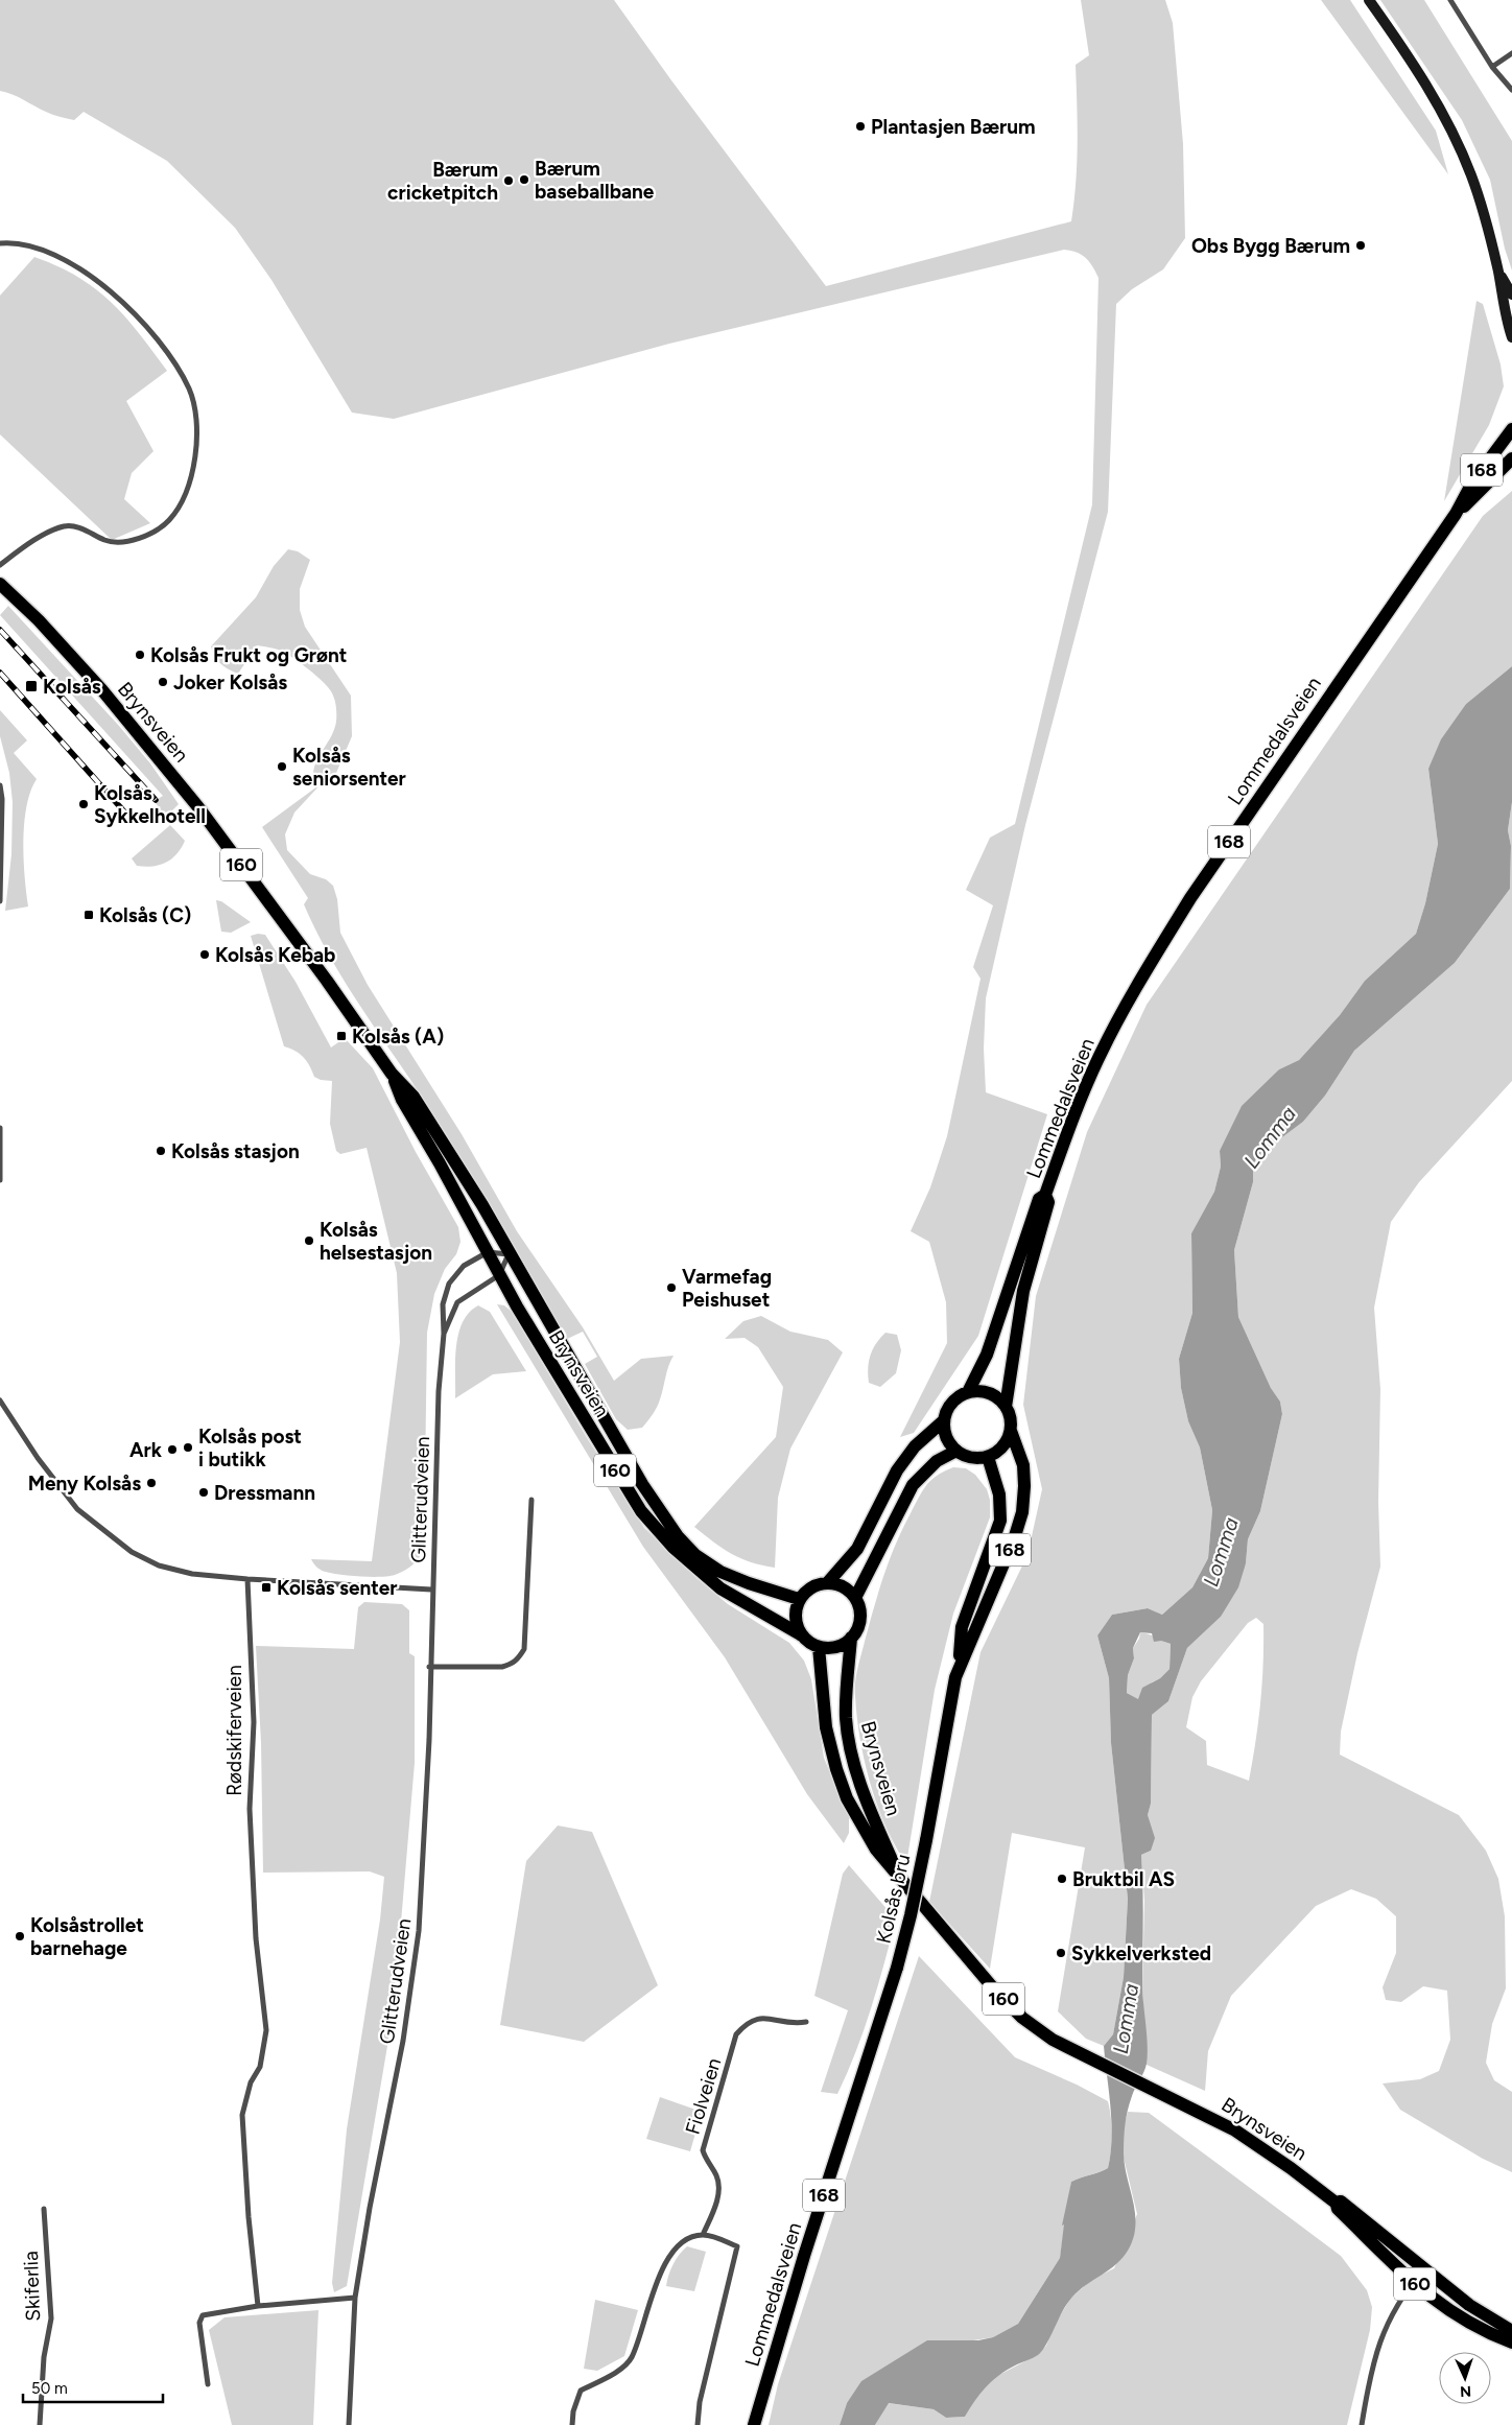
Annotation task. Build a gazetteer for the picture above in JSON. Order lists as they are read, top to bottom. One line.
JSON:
{"streets":{"main road":["168","Brynsveien","Lommedalsveien","160","Kolsås bru"],"street":["Glitterudveien","Rødskiferveien","Fiolveien","Skiferlia"]},"crossings":[["168","Brynsveien"],["168","Lommedalsveien"],["168","160"],["168","Kolsås bru"],["Brynsveien","160"],["Brynsveien","Glitterudveien"],["Lommedalsveien","Kolsås bru"]],"water":["Lomma"],"places":{"other":["Plantasjen Bærum","Bærum baseballbane","Bærum cricketpitch","Obs Bygg Bærum","Kolsås Frukt og Grønt","Joker Kolsås","Kolsås seniorsenter","Kolsås Sykkelhotell","Kolsås Kebab","Kolsås stasjon","Kolsås helsestasjon","Varmefag Peishuset","Kolsås post i butikk","Ark","Meny Kolsås","Dressmann","Bruktbil AS","Kolsåstrollet barnehage","Sykkelverksted"],"transit":["Kolsås","Kolsås (C)","Kolsås (A)","Kolsås senter"]},"scale_bar":"50 m","north":"bottom"}
